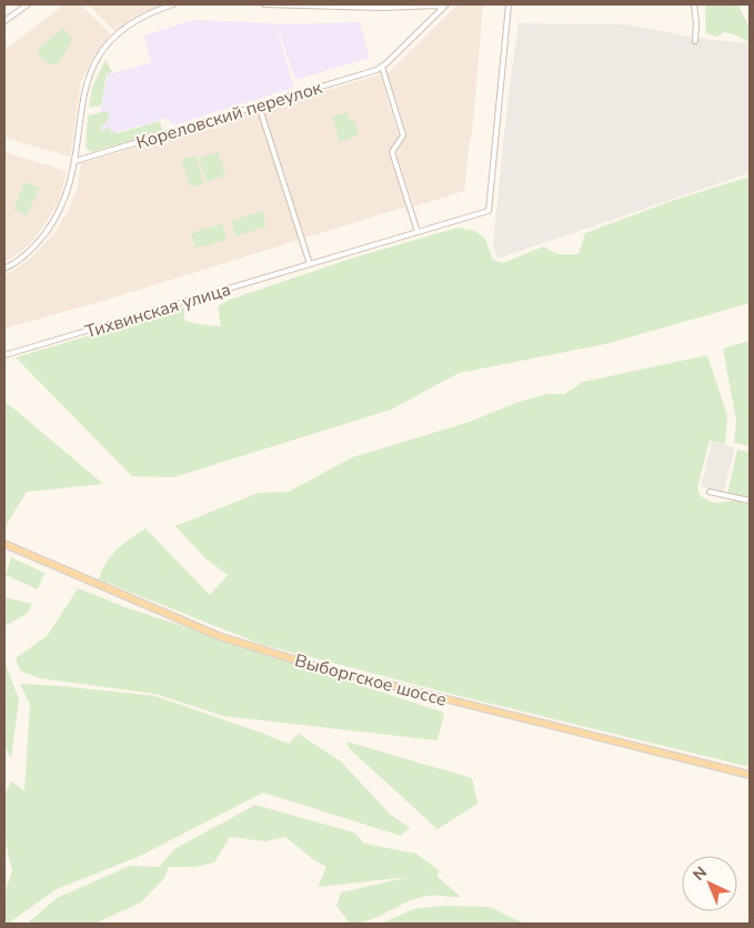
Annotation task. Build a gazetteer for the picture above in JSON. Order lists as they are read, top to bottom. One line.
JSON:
{"streets":{"main road":["Выборгское шоссе"],"street":["Кореловский переулок","Тихвинская улица"]},"north":"top left"}
